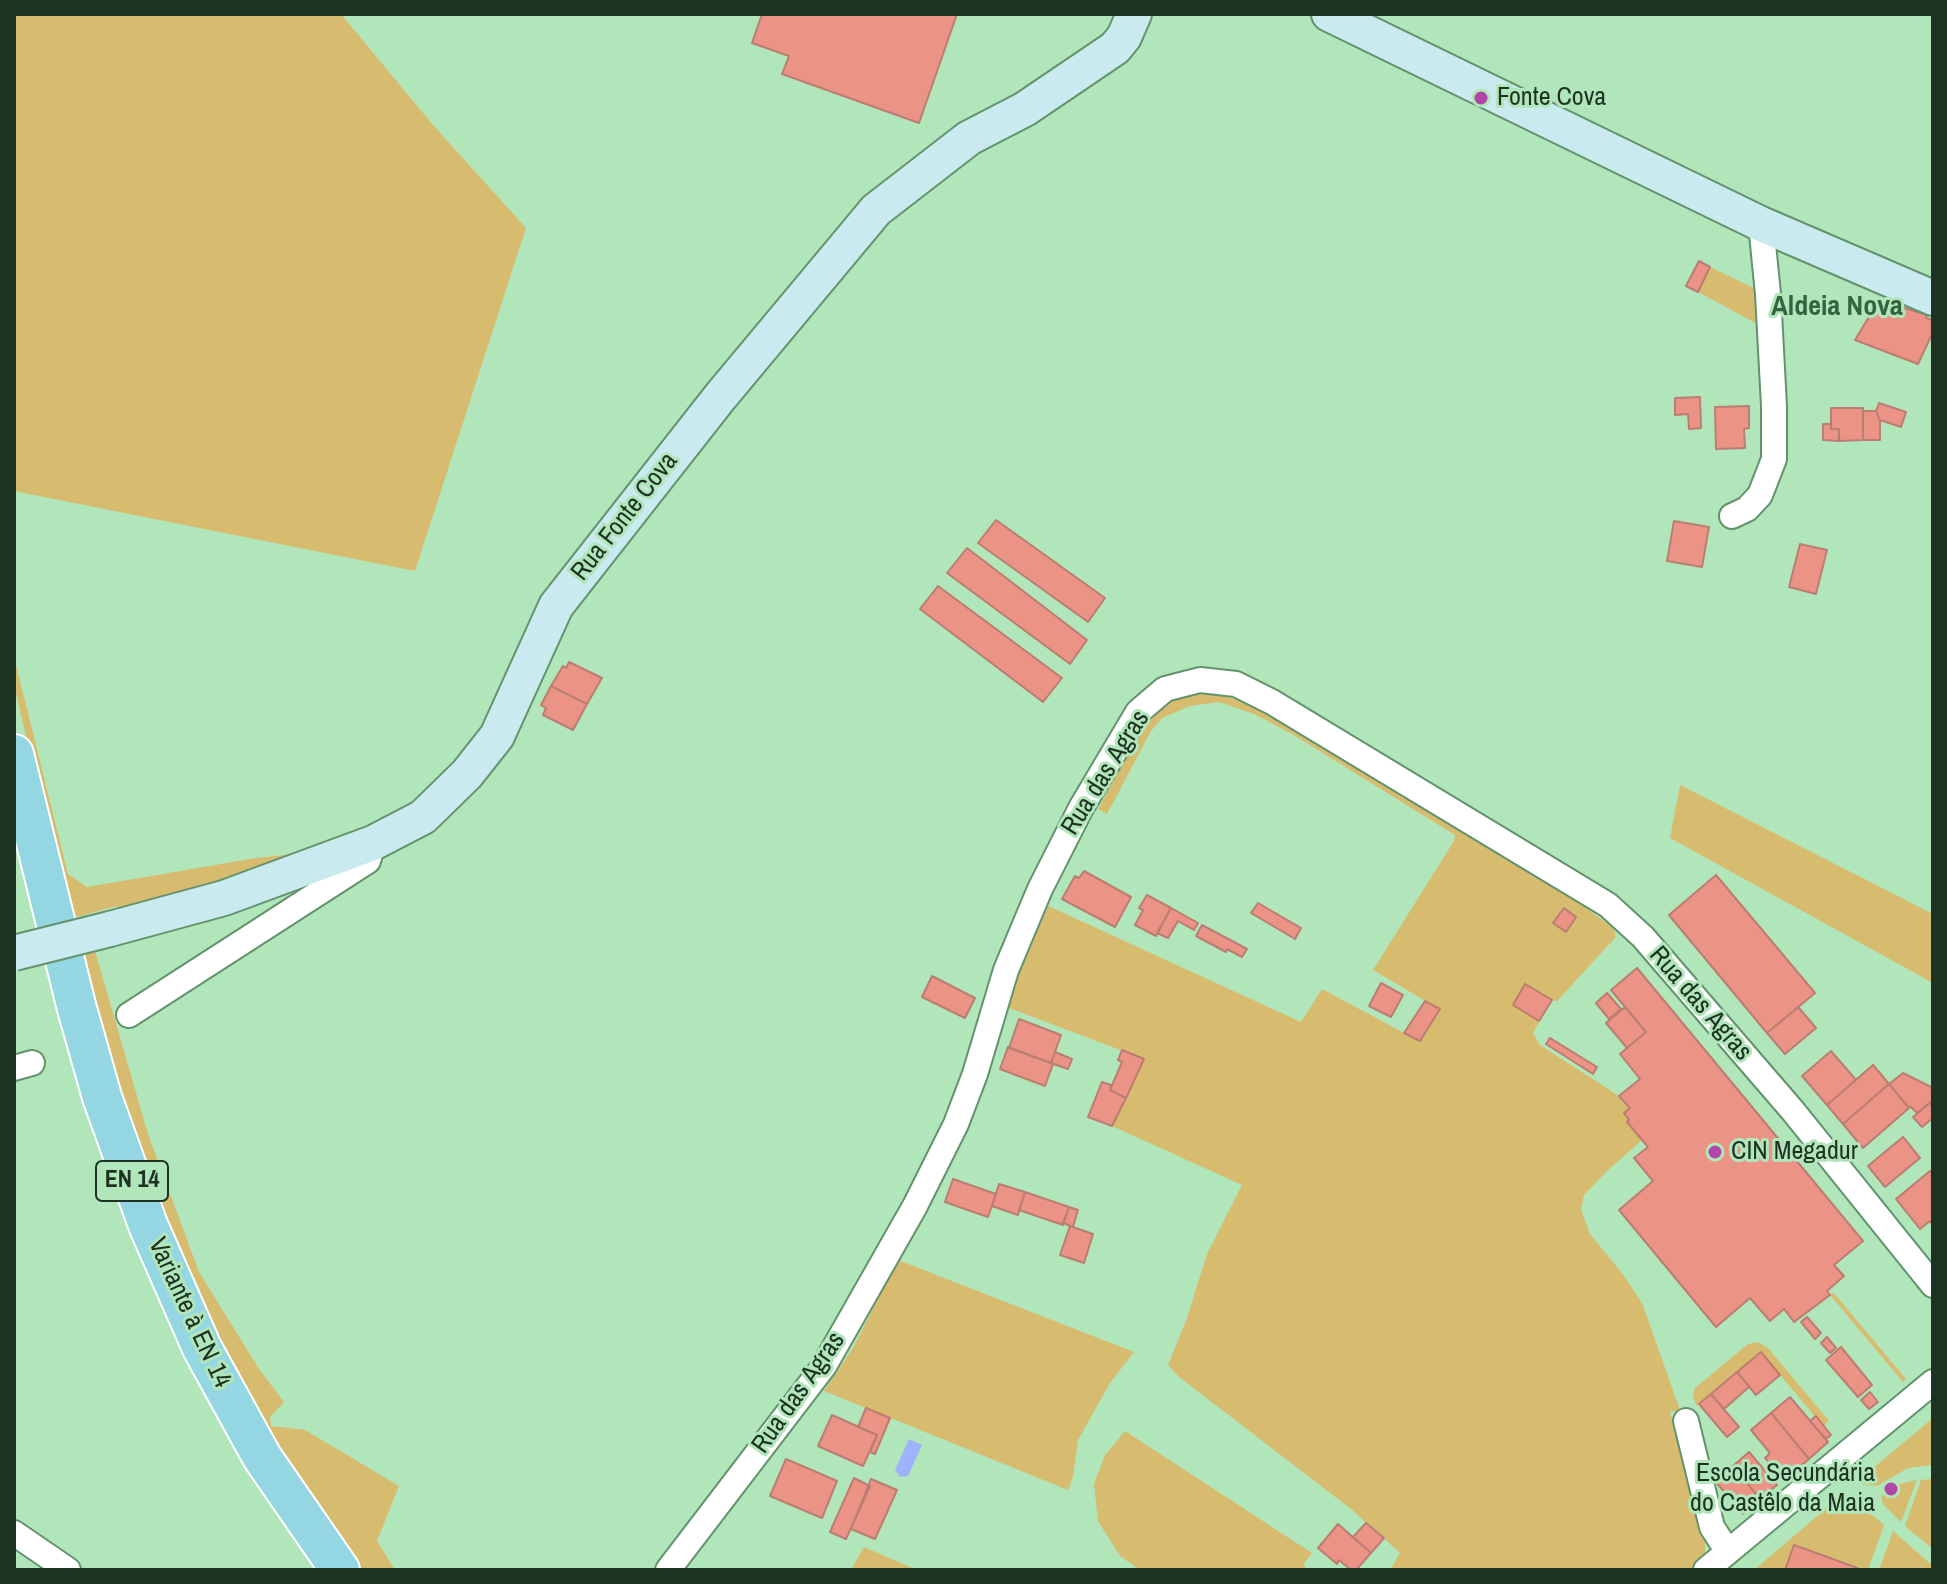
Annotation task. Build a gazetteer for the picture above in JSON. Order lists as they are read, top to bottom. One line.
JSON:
{"streets":{"main road":["EN 14","Variante à EN 14"],"street":["Rua Fonte Cova","Rua das Agras"]},"districts":["Aldeia Nova"],"places":["Fonte Cova","CIN Megadur","Escola Secundária do Castêlo da Maia"]}
